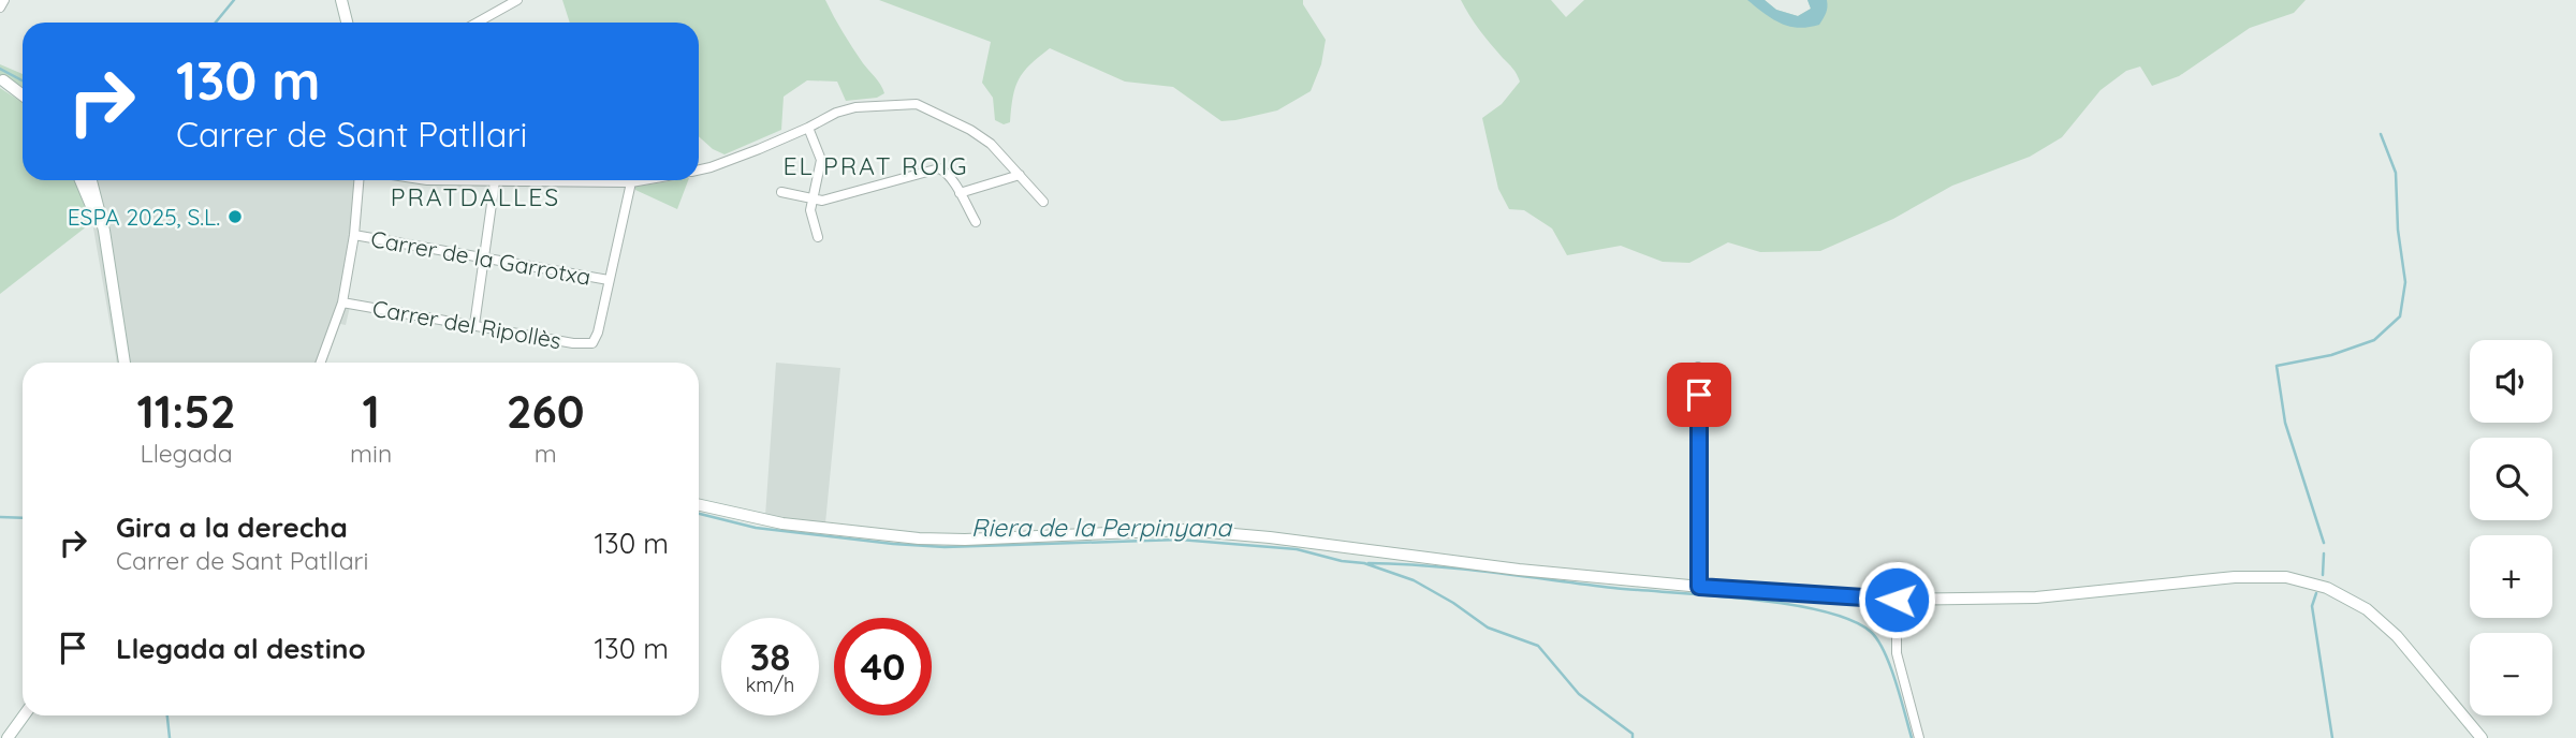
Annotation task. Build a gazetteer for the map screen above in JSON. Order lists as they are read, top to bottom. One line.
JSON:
{"streets":{"street":["Carrer de la Garrotxa","Carrer del Ripollès"]},"crossings":[["Carrer de la Garrotxa","Carrer del Ripollès"]],"districts":["EL PRAT ROIG","PRATDALLES"],"water":["Riera de la Perpinyana"],"places":["ESPA 2025, S.L."],"page":{"turn":["130 m","Carrer de Sant Patllari"],"map_buttons":["+","−"],"eta":["11:52","Llegada","1","min","260","m"],"list":[{"name":"Gira a la derecha","note":"Carrer de Sant Patllari","value":"130 m"},{"name":"Llegada al destino","value":"130 m"}],"speed":"38 km/h","limit":"40"}}
